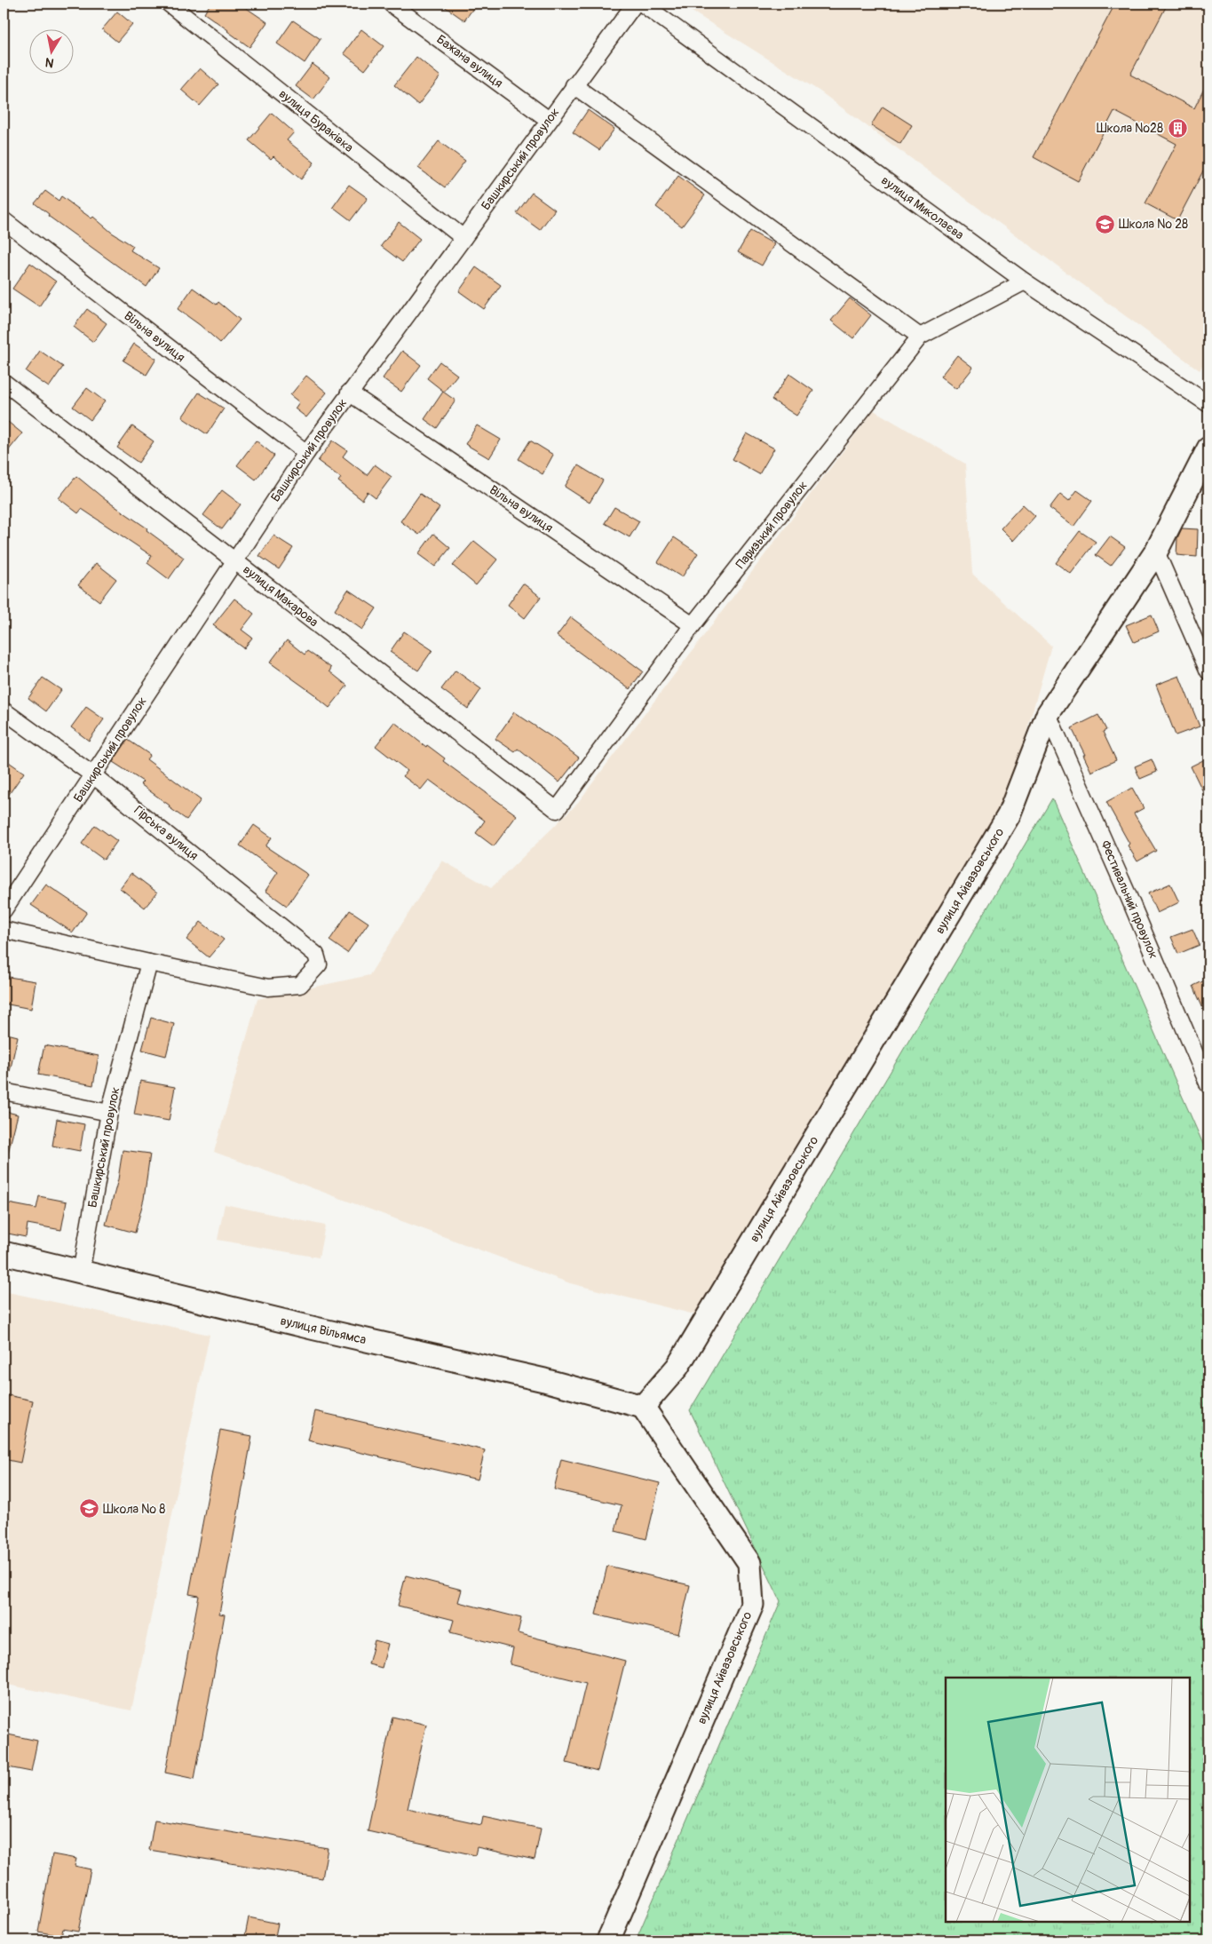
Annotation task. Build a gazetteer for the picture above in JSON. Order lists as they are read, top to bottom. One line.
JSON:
{"streets":{"street":["Бажана вулиця","вулиця Бураківка","Башкирський провулок","вулиця Миколаєва","Вільна вулиця","Паризький провулок","вулиця Макарова","Гірська вулиця","вулиця Айвазовського","Фестивальний провулок","вулиця Вільямса"]},"crossings":[["Бажана вулиця","Башкирський провулок"],["вулиця Бураківка","Башкирський провулок"],["Башкирський провулок","Вільна вулиця"],["Башкирський провулок","вулиця Макарова"],["Башкирський провулок","Гірська вулиця"],["Башкирський провулок","вулиця Вільямса"],["вулиця Миколаєва","Паризький провулок"],["Вільна вулиця","Паризький провулок"],["Паризький провулок","вулиця Макарова"],["вулиця Айвазовського","Фестивальний провулок"],["вулиця Айвазовського","вулиця Вільямса"]],"places":{"building":["Школа №28"],"school or university":["Школа № 28","Школа № 8"]},"north":"bottom"}
